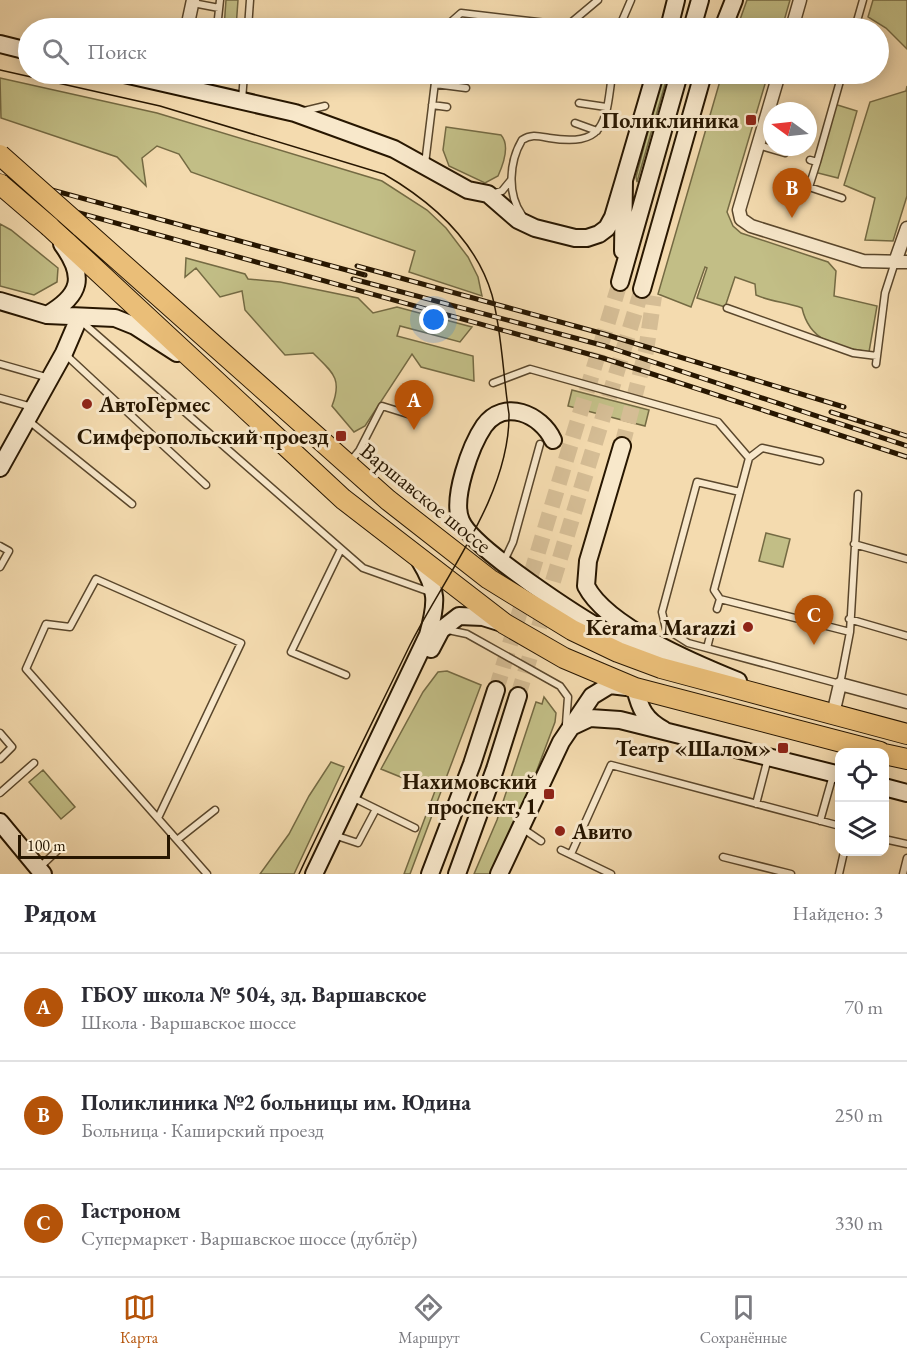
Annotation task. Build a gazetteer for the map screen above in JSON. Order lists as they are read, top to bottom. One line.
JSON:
{"streets":{"main road":["Варшавское шоссе"]},"places":{"transit":["Поликлиника","Симферопольский проезд","Театр «Шалом»","Нахимовский проспект, 1"],"other":["АвтоГермес","Kerama Marazzi","Авито"]},"scale_bar":"100 m","north":"left","page":{"search":"Поиск","pins":["B","A","C"],"scale":"100 m","heading":["Рядом","Найдено: 3"],"list":[{"mark":"A","name":"ГБОУ школа № 504, зд. Варшавское","note":"Школа · Варшавское шоссе","value":"70 m"},{"mark":"B","name":"Поликлиника №2 больницы им. Юдина","note":"Больница · Каширский проезд","value":"250 m"},{"mark":"C","name":"Гастроном","note":"Супермаркет · Варшавское шоссе (дублёр)","value":"330 m"}],"nav":["Карта","Маршрут","Сохранённые"]}}
